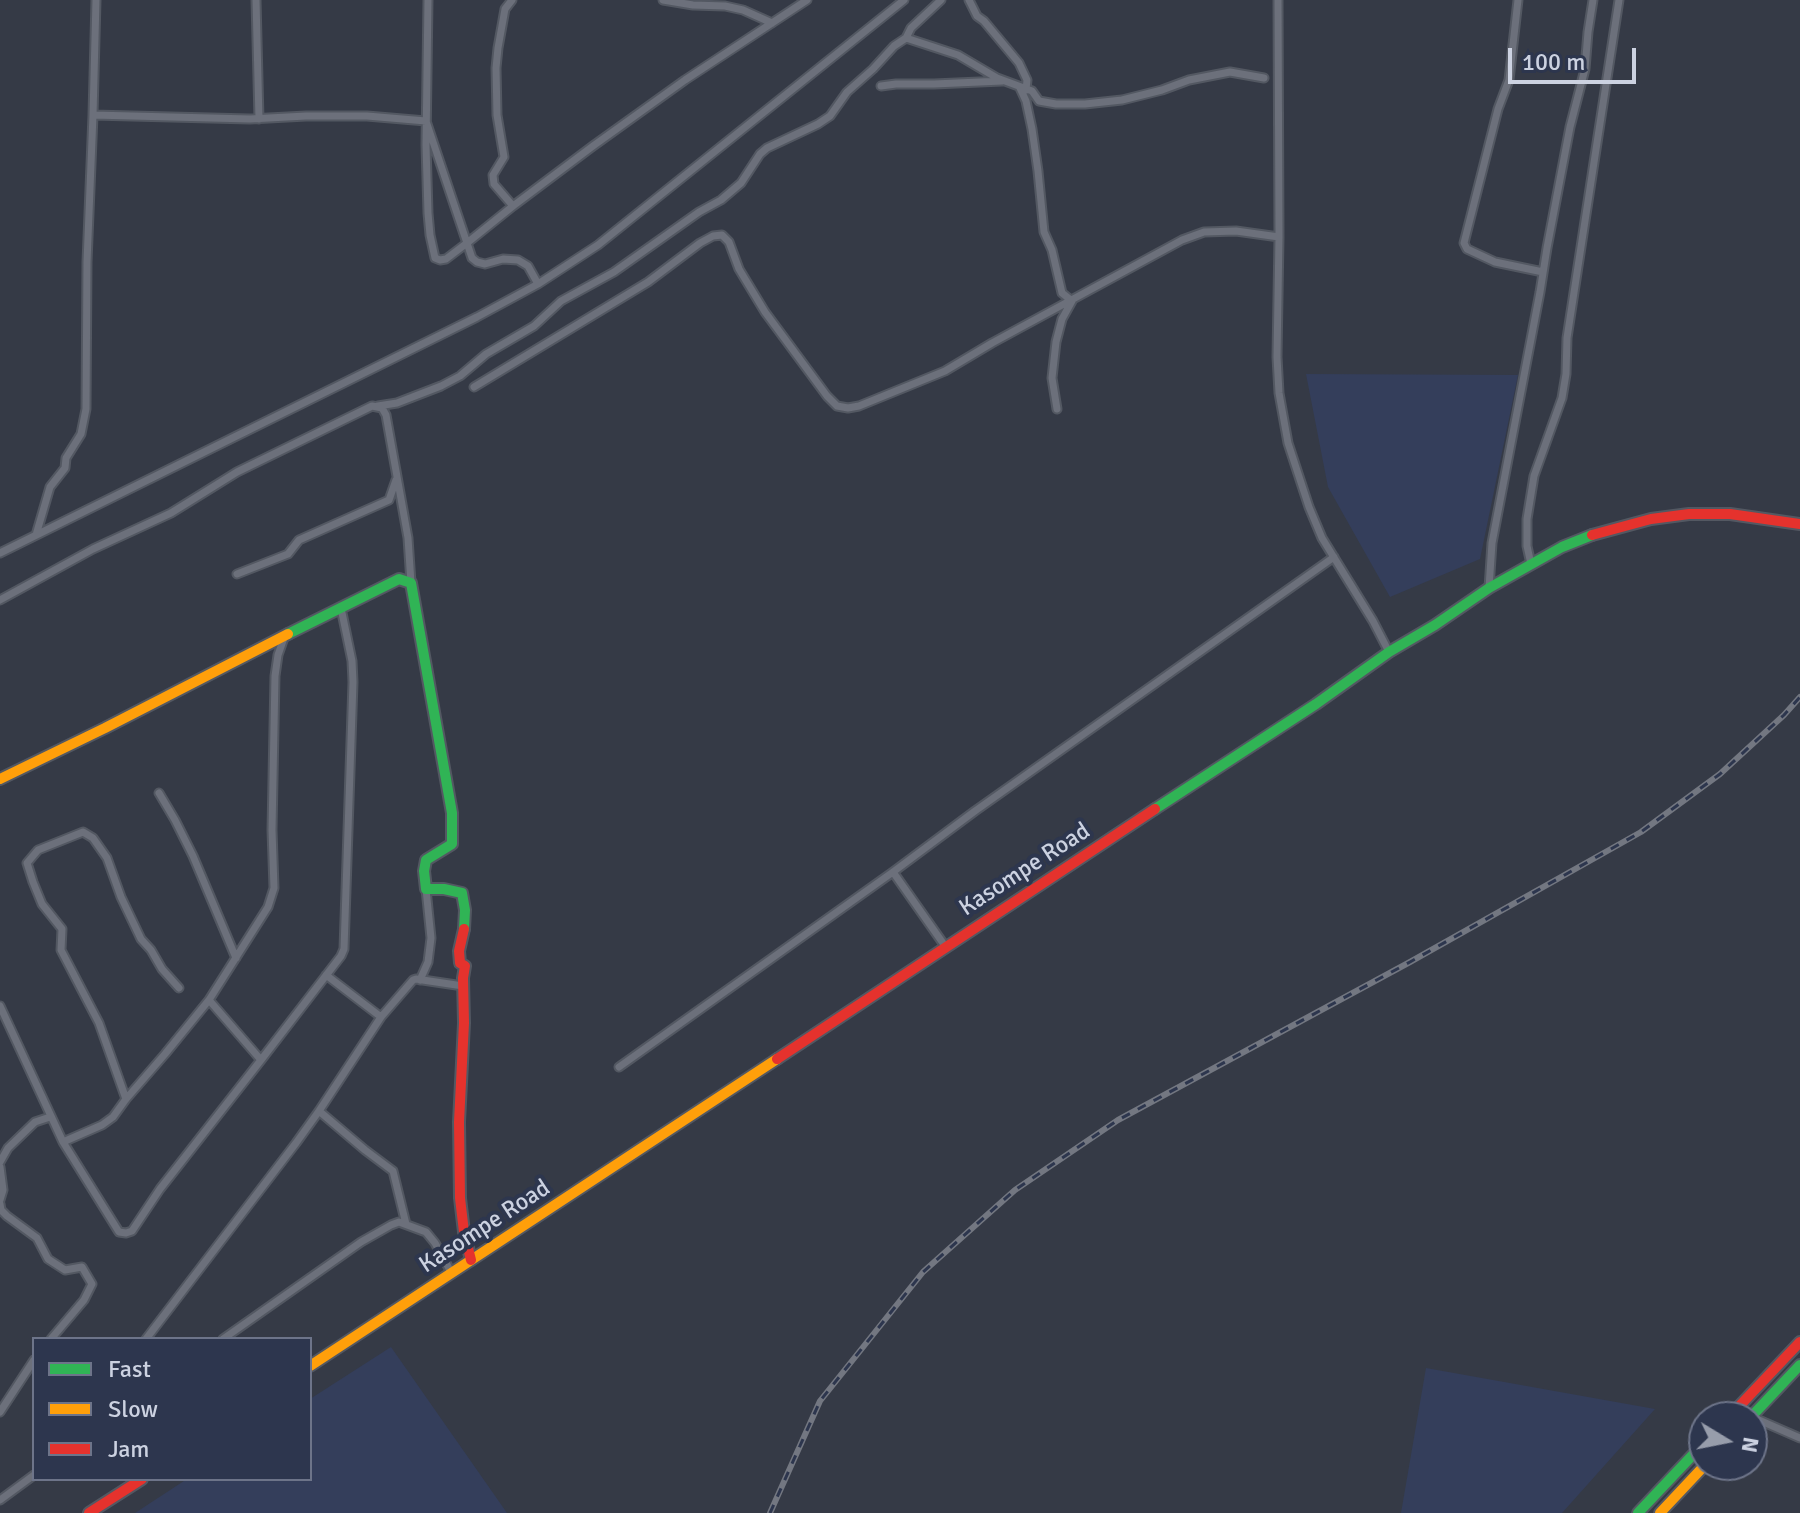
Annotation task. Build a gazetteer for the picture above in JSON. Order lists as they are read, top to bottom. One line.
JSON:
{"streets":{"main road":["Kasompe Road"]},"legend":["Fast","Slow","Jam"],"scale_bar":"100 m","north":"right"}
